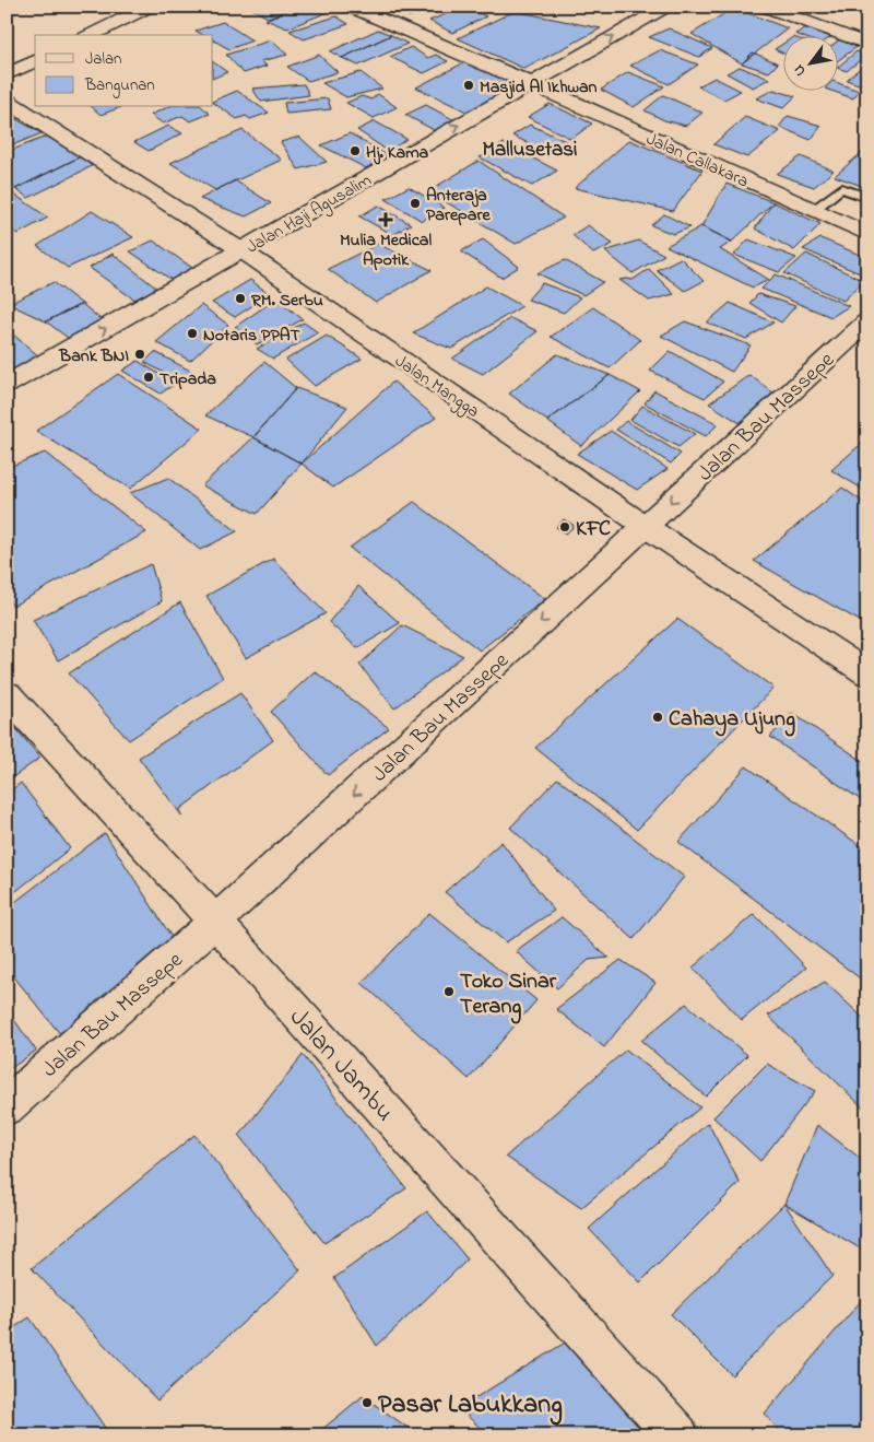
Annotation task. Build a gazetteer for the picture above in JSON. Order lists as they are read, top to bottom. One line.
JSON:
{"streets":{"main road":["Jalan Callakara","Jalan Haji Agusalim","Jalan Mangga","Jalan Bau Massepe","Jalan Jambu"]},"crossings":[["Jalan Callakara","Jalan Haji Agusalim"],["Jalan Haji Agusalim","Jalan Mangga"],["Jalan Mangga","Jalan Bau Massepe"],["Jalan Bau Massepe","Jalan Jambu"]],"one_way":["Jalan Haji Agusalim","Jalan Bau Massepe"],"districts":["Mallusetasi"],"places":{"other":["Masjid Al Ikhwan","Hj. Kama","Anteraja Parepare","RM. Serbu","Notaris PPAT","Bank BNI","Tripada","KFC","Cahaya Ujung","Toko Sinar Terang","Pasar Labukkang"],"health":["Mulia Medical Apotik"]},"legend":["Jalan","Bangunan"],"north":"bottom left"}
